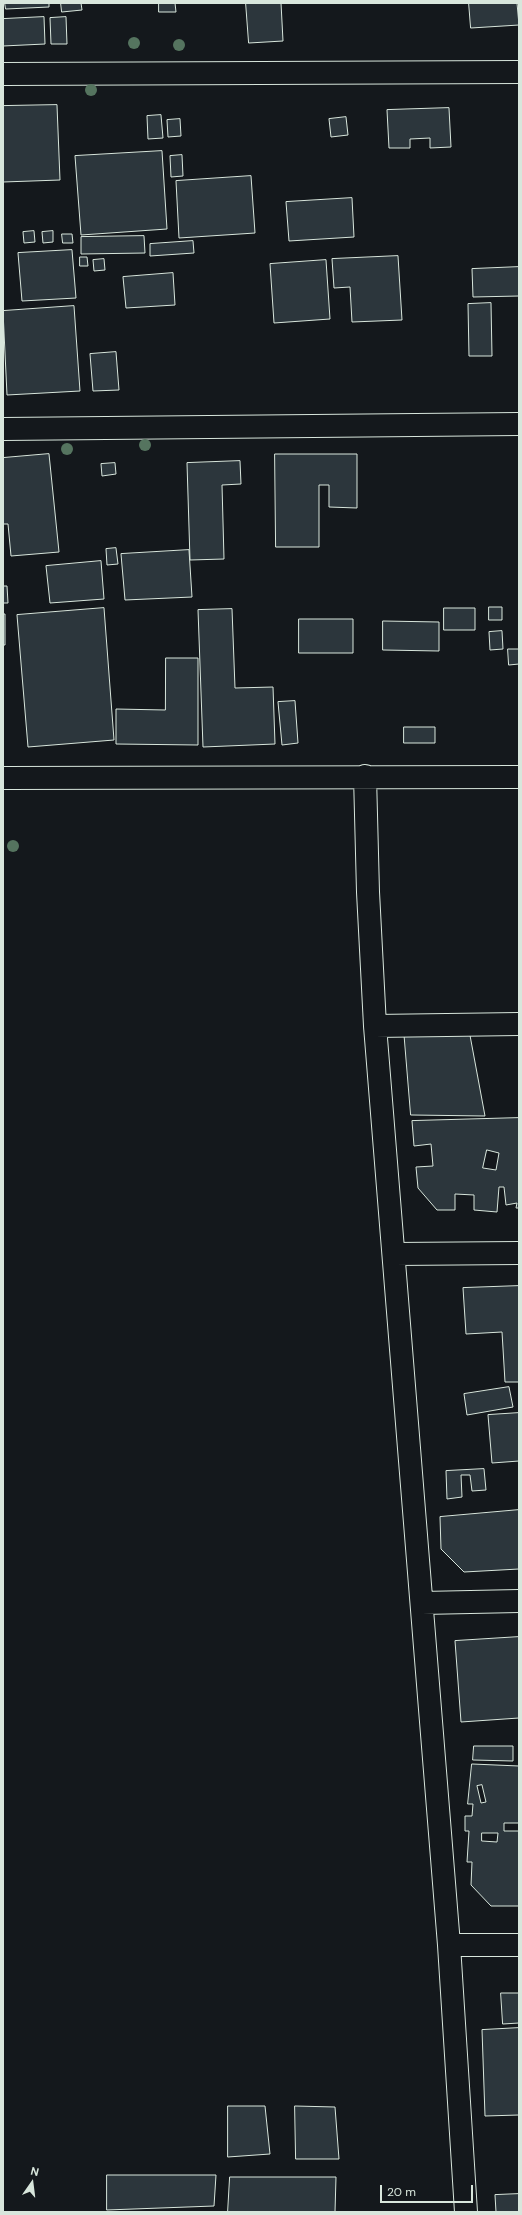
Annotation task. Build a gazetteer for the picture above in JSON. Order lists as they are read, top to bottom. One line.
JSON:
{"scale_bar":"20 m","north":"top"}
